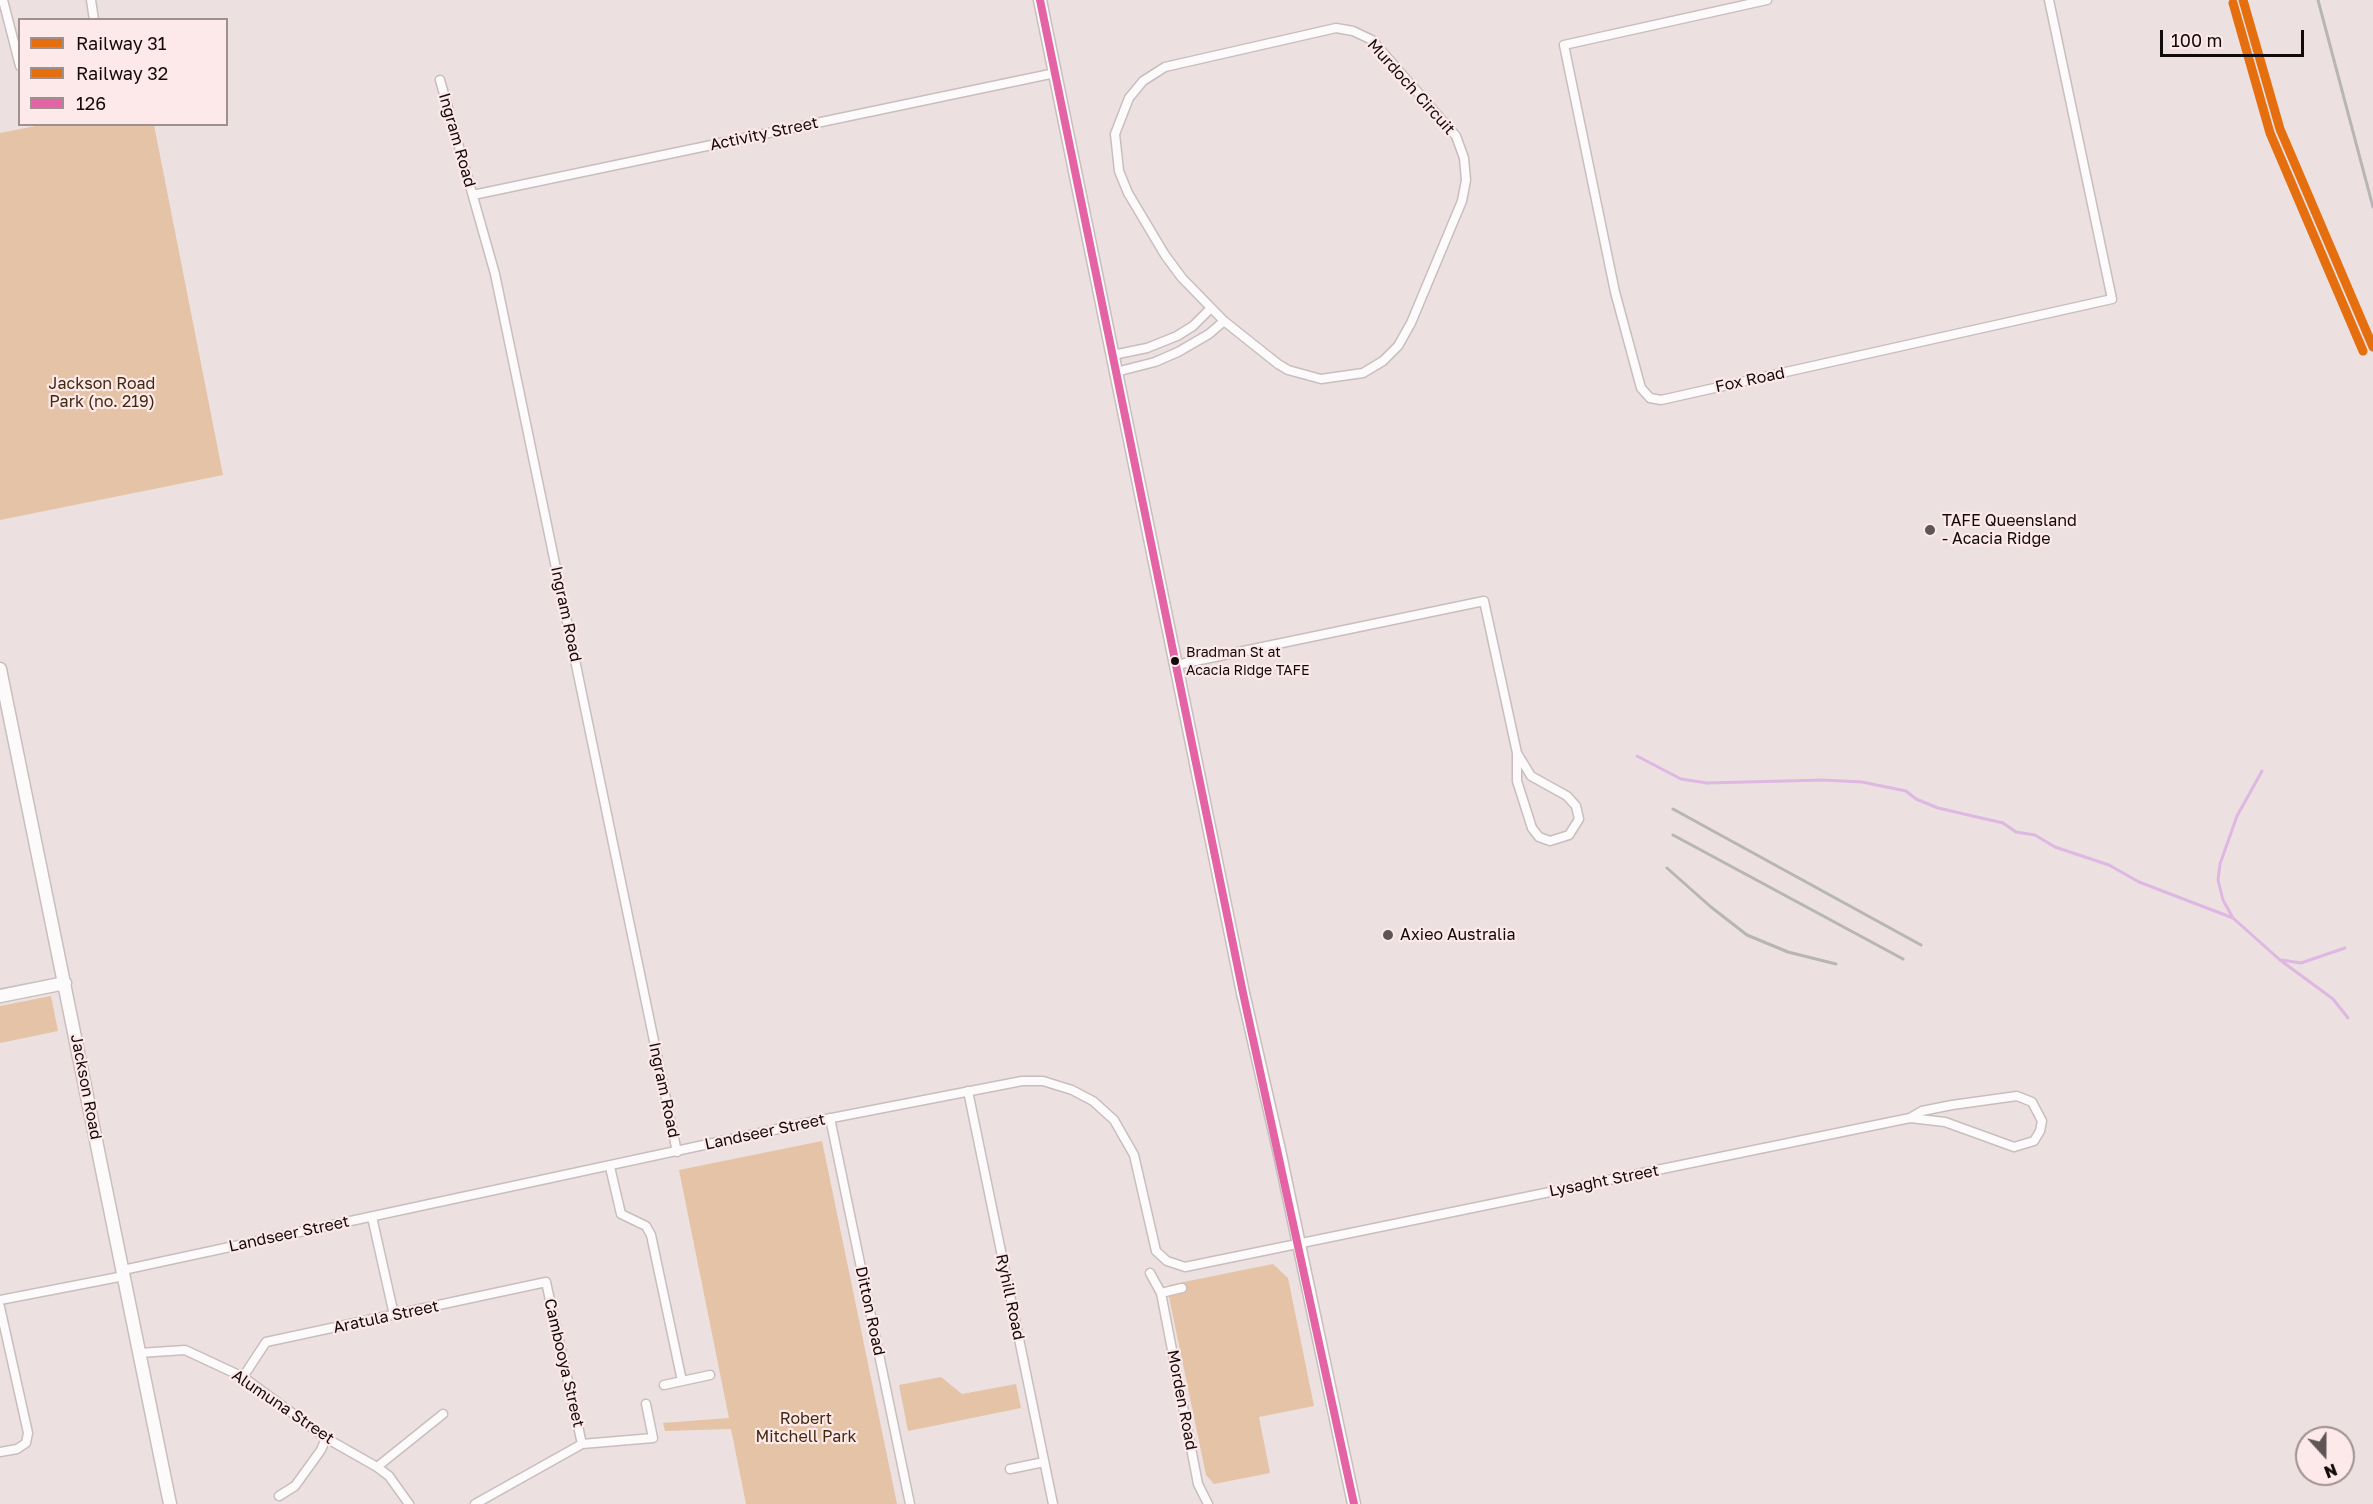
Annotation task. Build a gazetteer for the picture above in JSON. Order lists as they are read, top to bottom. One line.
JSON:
{"streets":{"main road":["Jackson Road"],"street":["Murdoch Circuit","Activity Street","Ingram Road","Fox Road","Landseer Street","Lysaght Street","Ryhill Road","Ditton Road","Aratula Street","Cambooya Street","Morden Road","Alumuna Street"]},"crossings":[["Activity Street","Ingram Road"],["Ingram Road","Landseer Street"],["Jackson Road","Landseer Street"],["Jackson Road","Alumuna Street"],["Landseer Street","Lysaght Street"],["Landseer Street","Ryhill Road"],["Landseer Street","Ditton Road"],["Aratula Street","Cambooya Street"],["Aratula Street","Alumuna Street"]],"parks":["Jackson Road Park (no. 219)","Robert Mitchell Park"],"places":["TAFE Queensland - Acacia Ridge","Bradman St at Acacia Ridge TAFE","Axieo Australia"],"lines":["rail line 31","transit line 126","rail line 32"],"legend":["Railway 31","Railway 32","126"],"scale_bar":"100 m","north":"bottom"}
